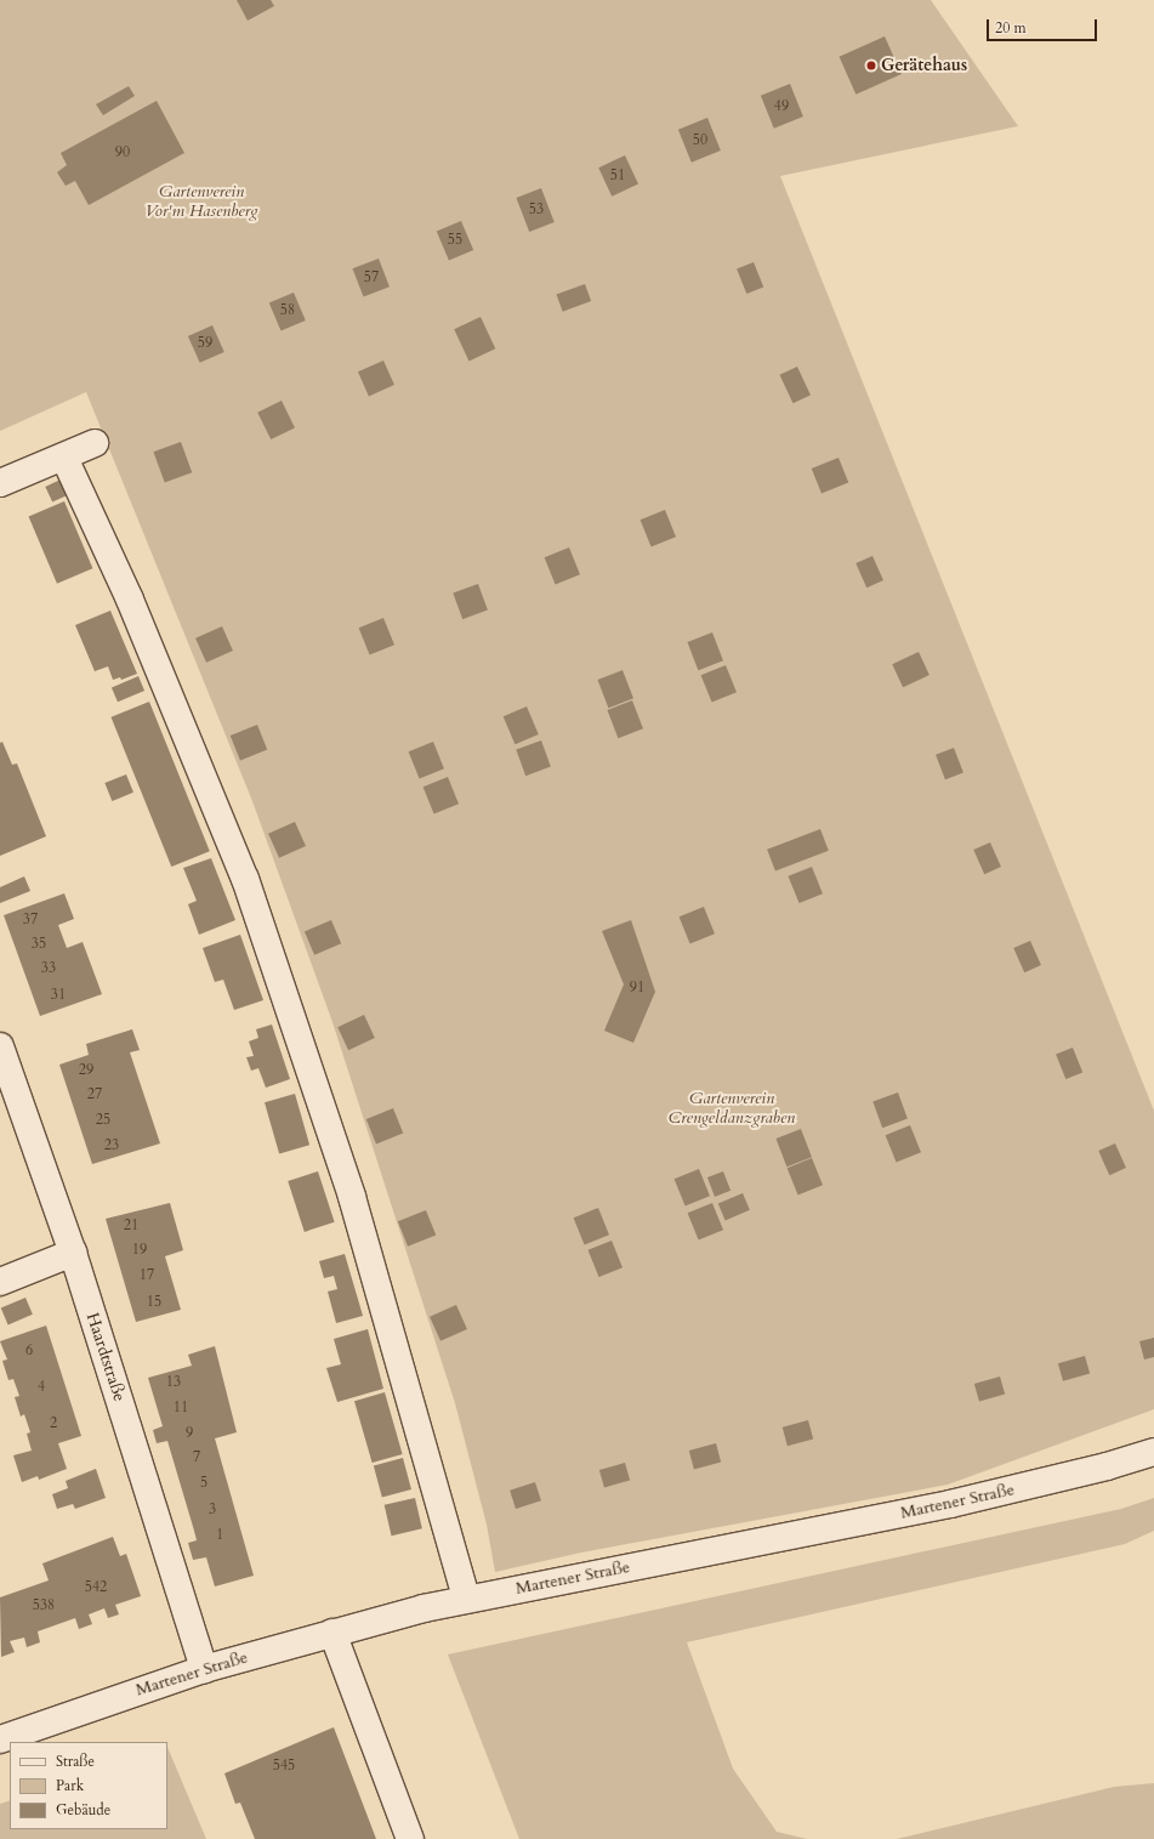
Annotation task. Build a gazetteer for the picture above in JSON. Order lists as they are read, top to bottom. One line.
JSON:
{"streets":{"street":["Haardtstraße","Martener Straße"]},"crossings":[["Haardtstraße","Martener Straße"]],"parks":["Gartenverein Vor'm Hasenberg","Gartenverein Crengeldanzgraben"],"places":["Gerätehaus"],"house_numbers":["49","50","90","51","53","55","57","58","59","37","35","33","91","31","29","27","25","23","21","19","17","15","6","13","4","11","2","9","7","5","3","1","542","538","545"],"legend":["Straße","Park","Gebäude"],"scale_bar":"20 m"}
